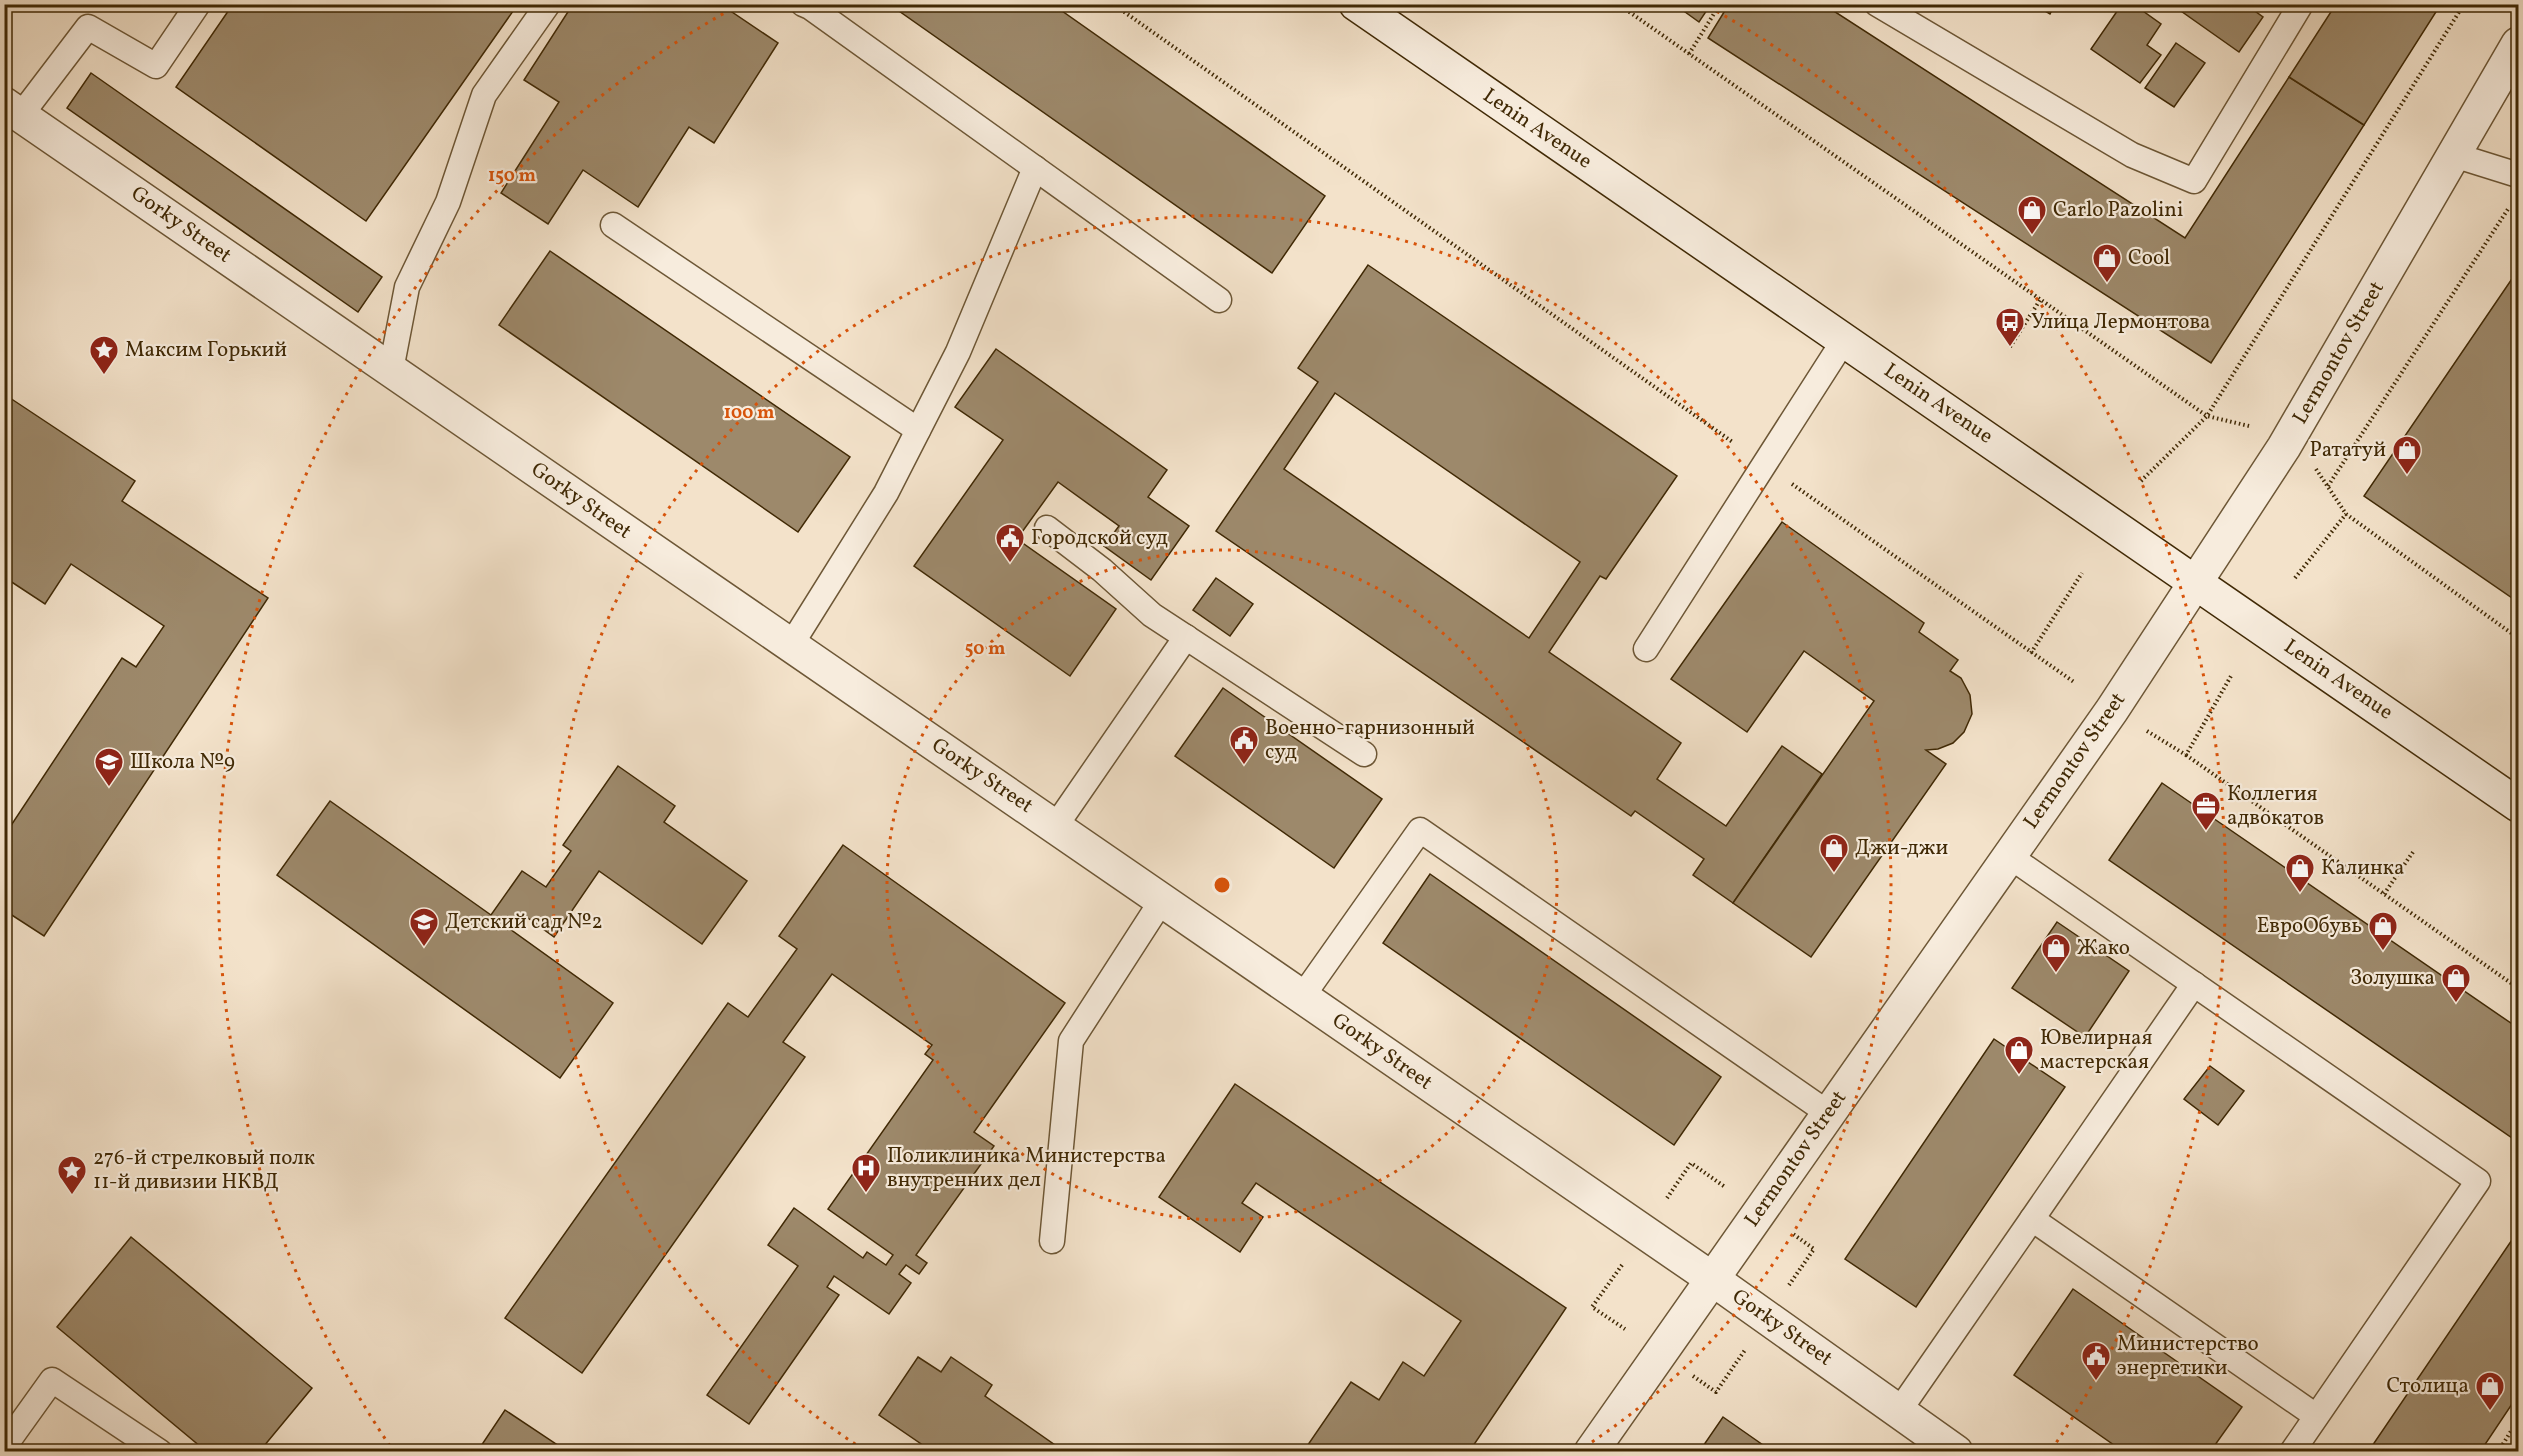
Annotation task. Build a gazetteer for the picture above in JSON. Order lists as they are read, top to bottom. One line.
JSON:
{"streets":{"street":["Lenin Avenue","Gorky Street","Lermontov Street"]},"crossings":[["Lenin Avenue","Lermontov Street"],["Gorky Street","Lermontov Street"]],"places":{"shop":["Carlo Pazolini","Cool","Рататуй","Джи-джи","Калинка","ЕвроОбувь","Жако","Золушка","Ювелирная мастерская","Столица"],"bus stop":["Улица Лермонтова"],"place":["Максим Горький","276-й стрелковый полк 11-й дивизии НКВД"],"public building":["Городской суд","Военно-гарнизонный суд","Министерство энергетики"],"school or university":["Школа №9","Детский сад №2"],"office":["Коллегия адвокатов"],"hospital":["Поликлиника Министерства внутренних дел"]},"rings":["150 m","100 m","50 m"]}
